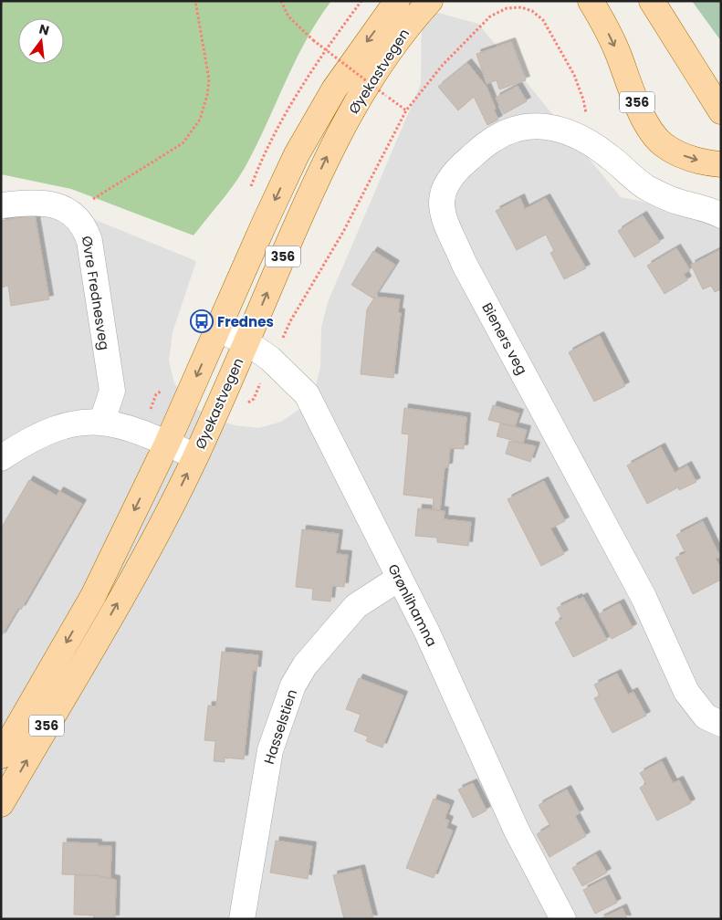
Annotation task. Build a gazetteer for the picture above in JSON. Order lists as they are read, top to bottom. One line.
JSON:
{"streets":{"main road":["Øyekastvegen","356"],"street":["Øvre Frednesveg","Bieners veg","Grønlihamna","Hasselstien"]},"crossings":[["Øyekastvegen","Grønlihamna"],["Grønlihamna","Hasselstien"]],"places":{"bus stop":["Frednes"]},"north":"top"}
